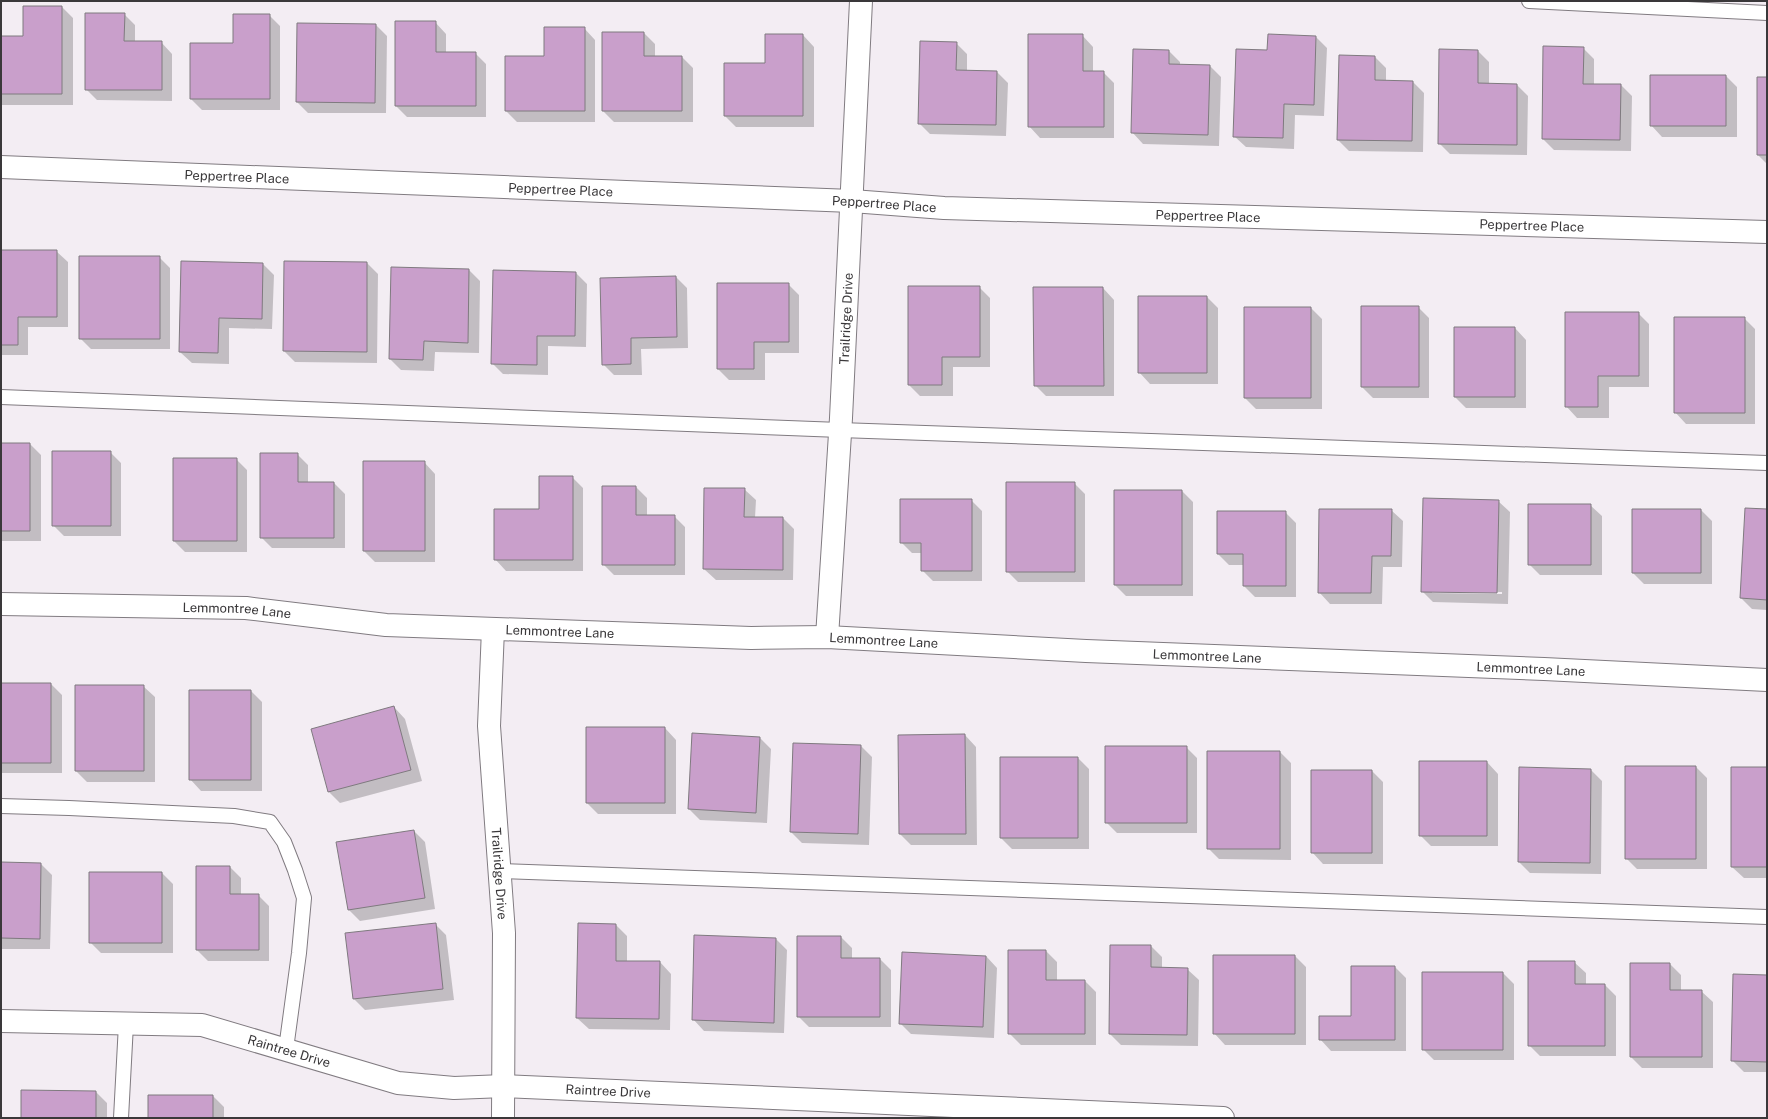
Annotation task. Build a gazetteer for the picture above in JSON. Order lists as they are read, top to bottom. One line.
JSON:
{"streets":{"street":["Peppertree Place","Trailridge Drive","Lemmontree Lane","Raintree Drive"]},"crossings":[["Peppertree Place","Trailridge Drive"],["Trailridge Drive","Lemmontree Lane"],["Trailridge Drive","Raintree Drive"]]}
